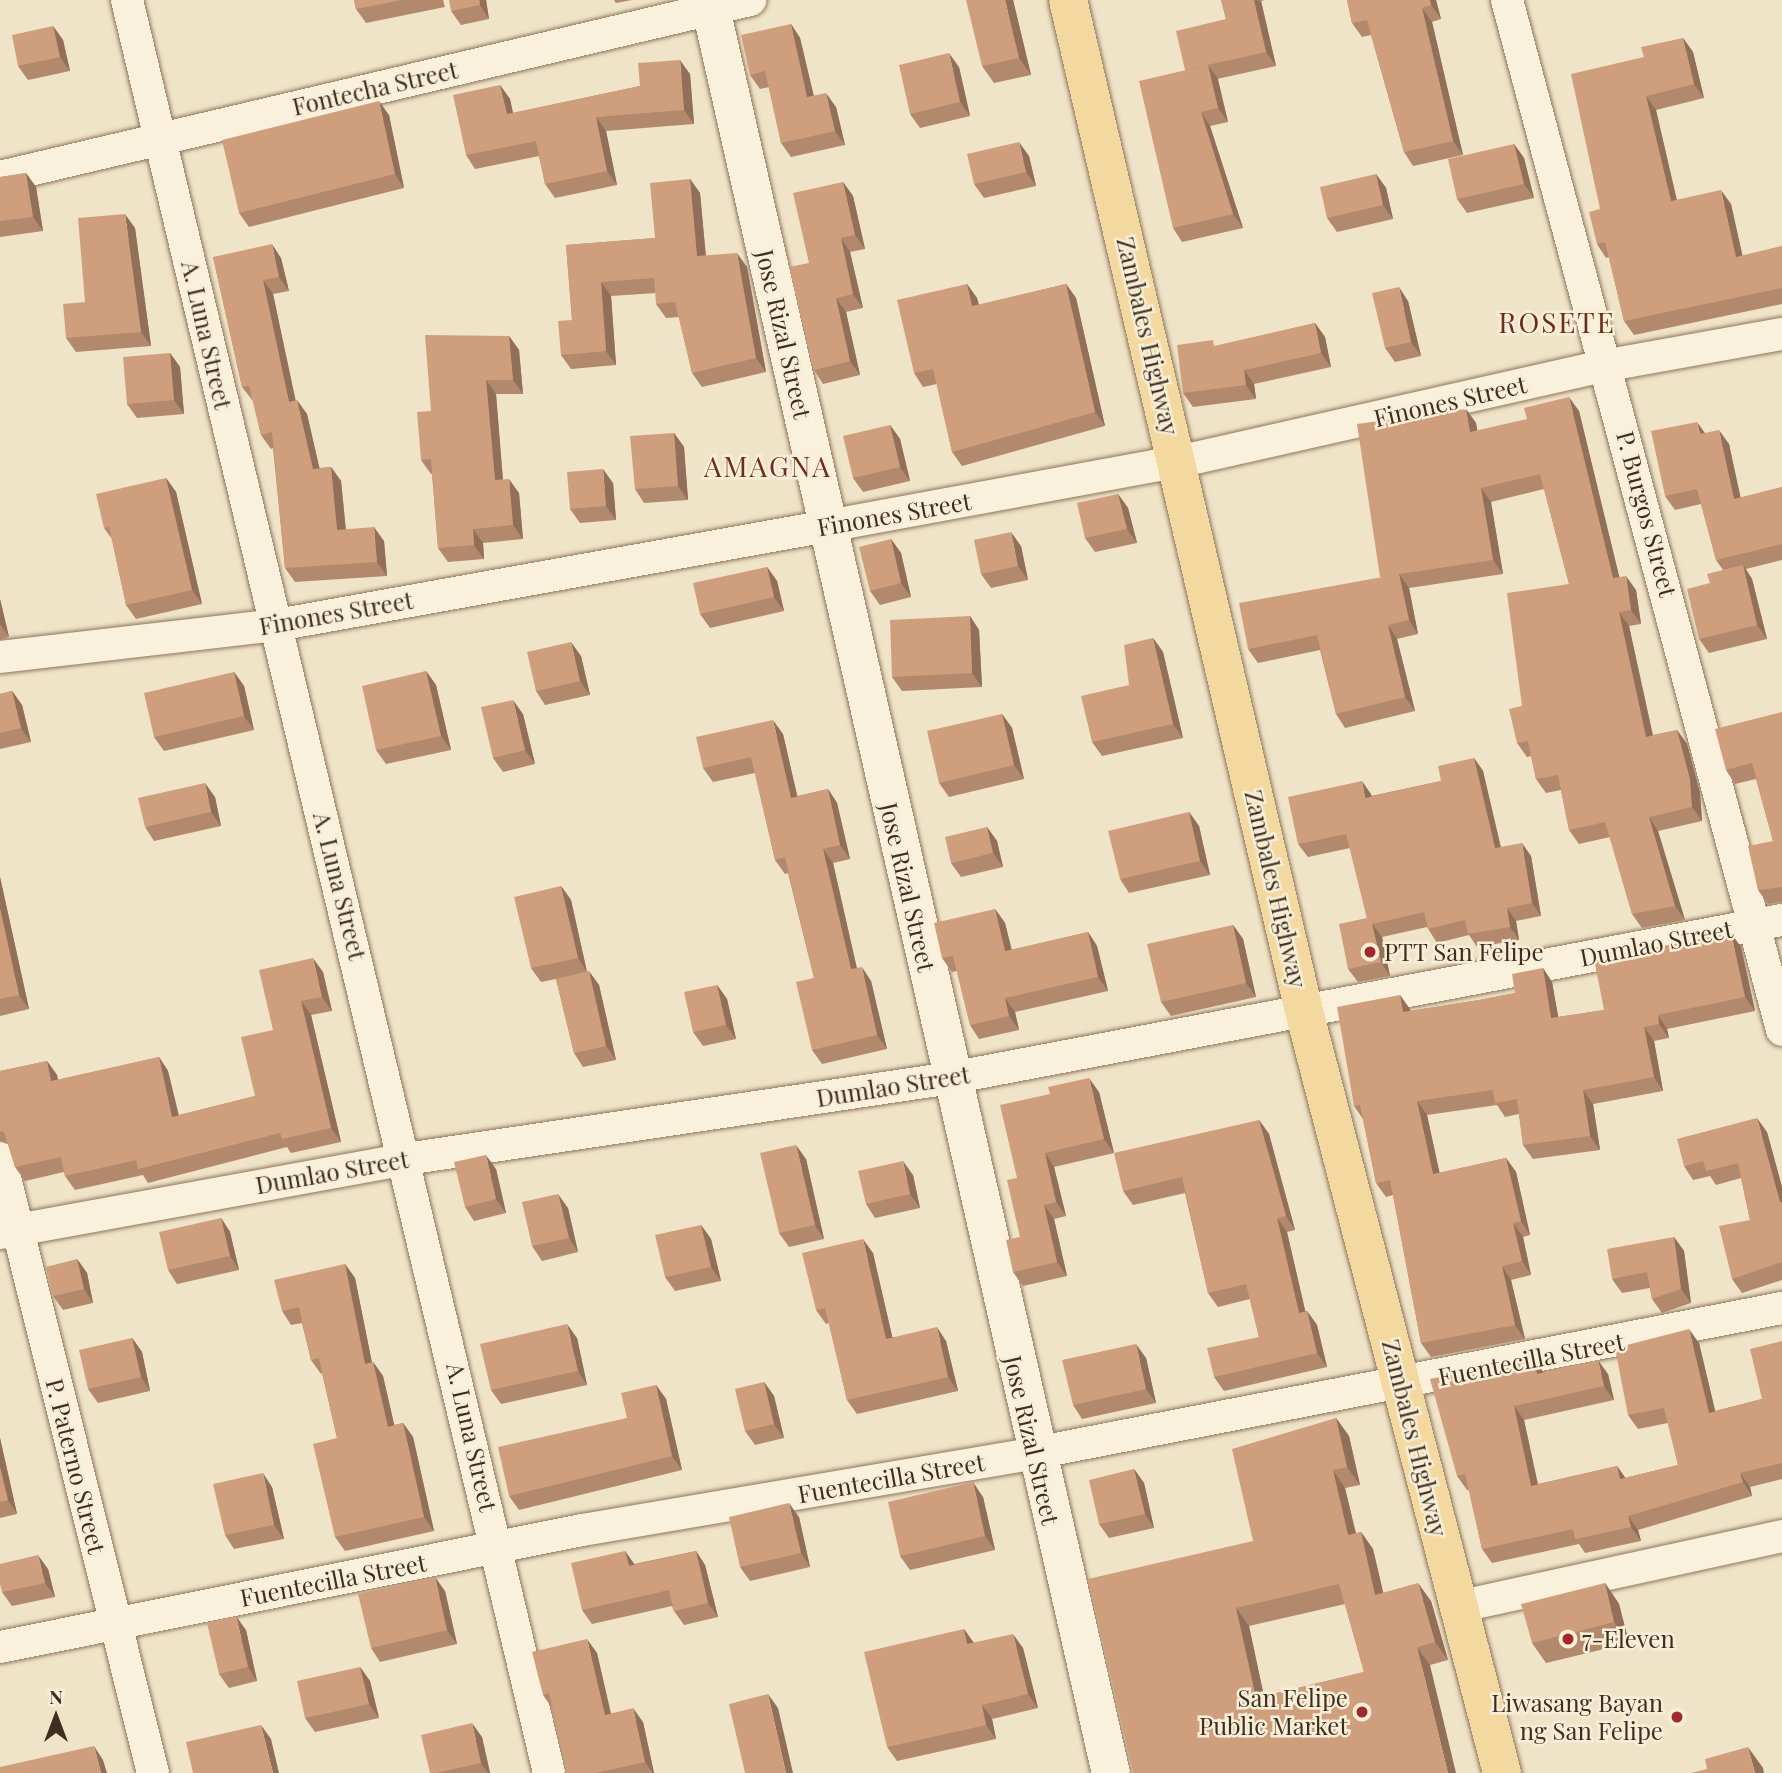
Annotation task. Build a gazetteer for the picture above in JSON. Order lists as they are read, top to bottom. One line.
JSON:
{"streets":{"main road":["Zambales Highway"],"street":["Fontecha Street","Jose Rizal Street","A. Luna Street","Finones Street","P. Burgos Street","Dumlao Street","Fuentecilla Street","P. Paterno Street"]},"crossings":[["Fontecha Street","Jose Rizal Street"],["Fontecha Street","A. Luna Street"],["Jose Rizal Street","Finones Street"],["Jose Rizal Street","Dumlao Street"],["Jose Rizal Street","Fuentecilla Street"],["A. Luna Street","Finones Street"],["A. Luna Street","Dumlao Street"],["A. Luna Street","Fuentecilla Street"],["Zambales Highway","Finones Street"],["Zambales Highway","Dumlao Street"],["Zambales Highway","Fuentecilla Street"],["Finones Street","P. Burgos Street"],["P. Burgos Street","Dumlao Street"],["Dumlao Street","P. Paterno Street"],["Fuentecilla Street","P. Paterno Street"]],"districts":["ROSETE","AMAGNA"],"places":["PTT San Felipe","7-Eleven","San Felipe Public Market","Liwasang Bayan ng San Felipe"],"north":"top"}
